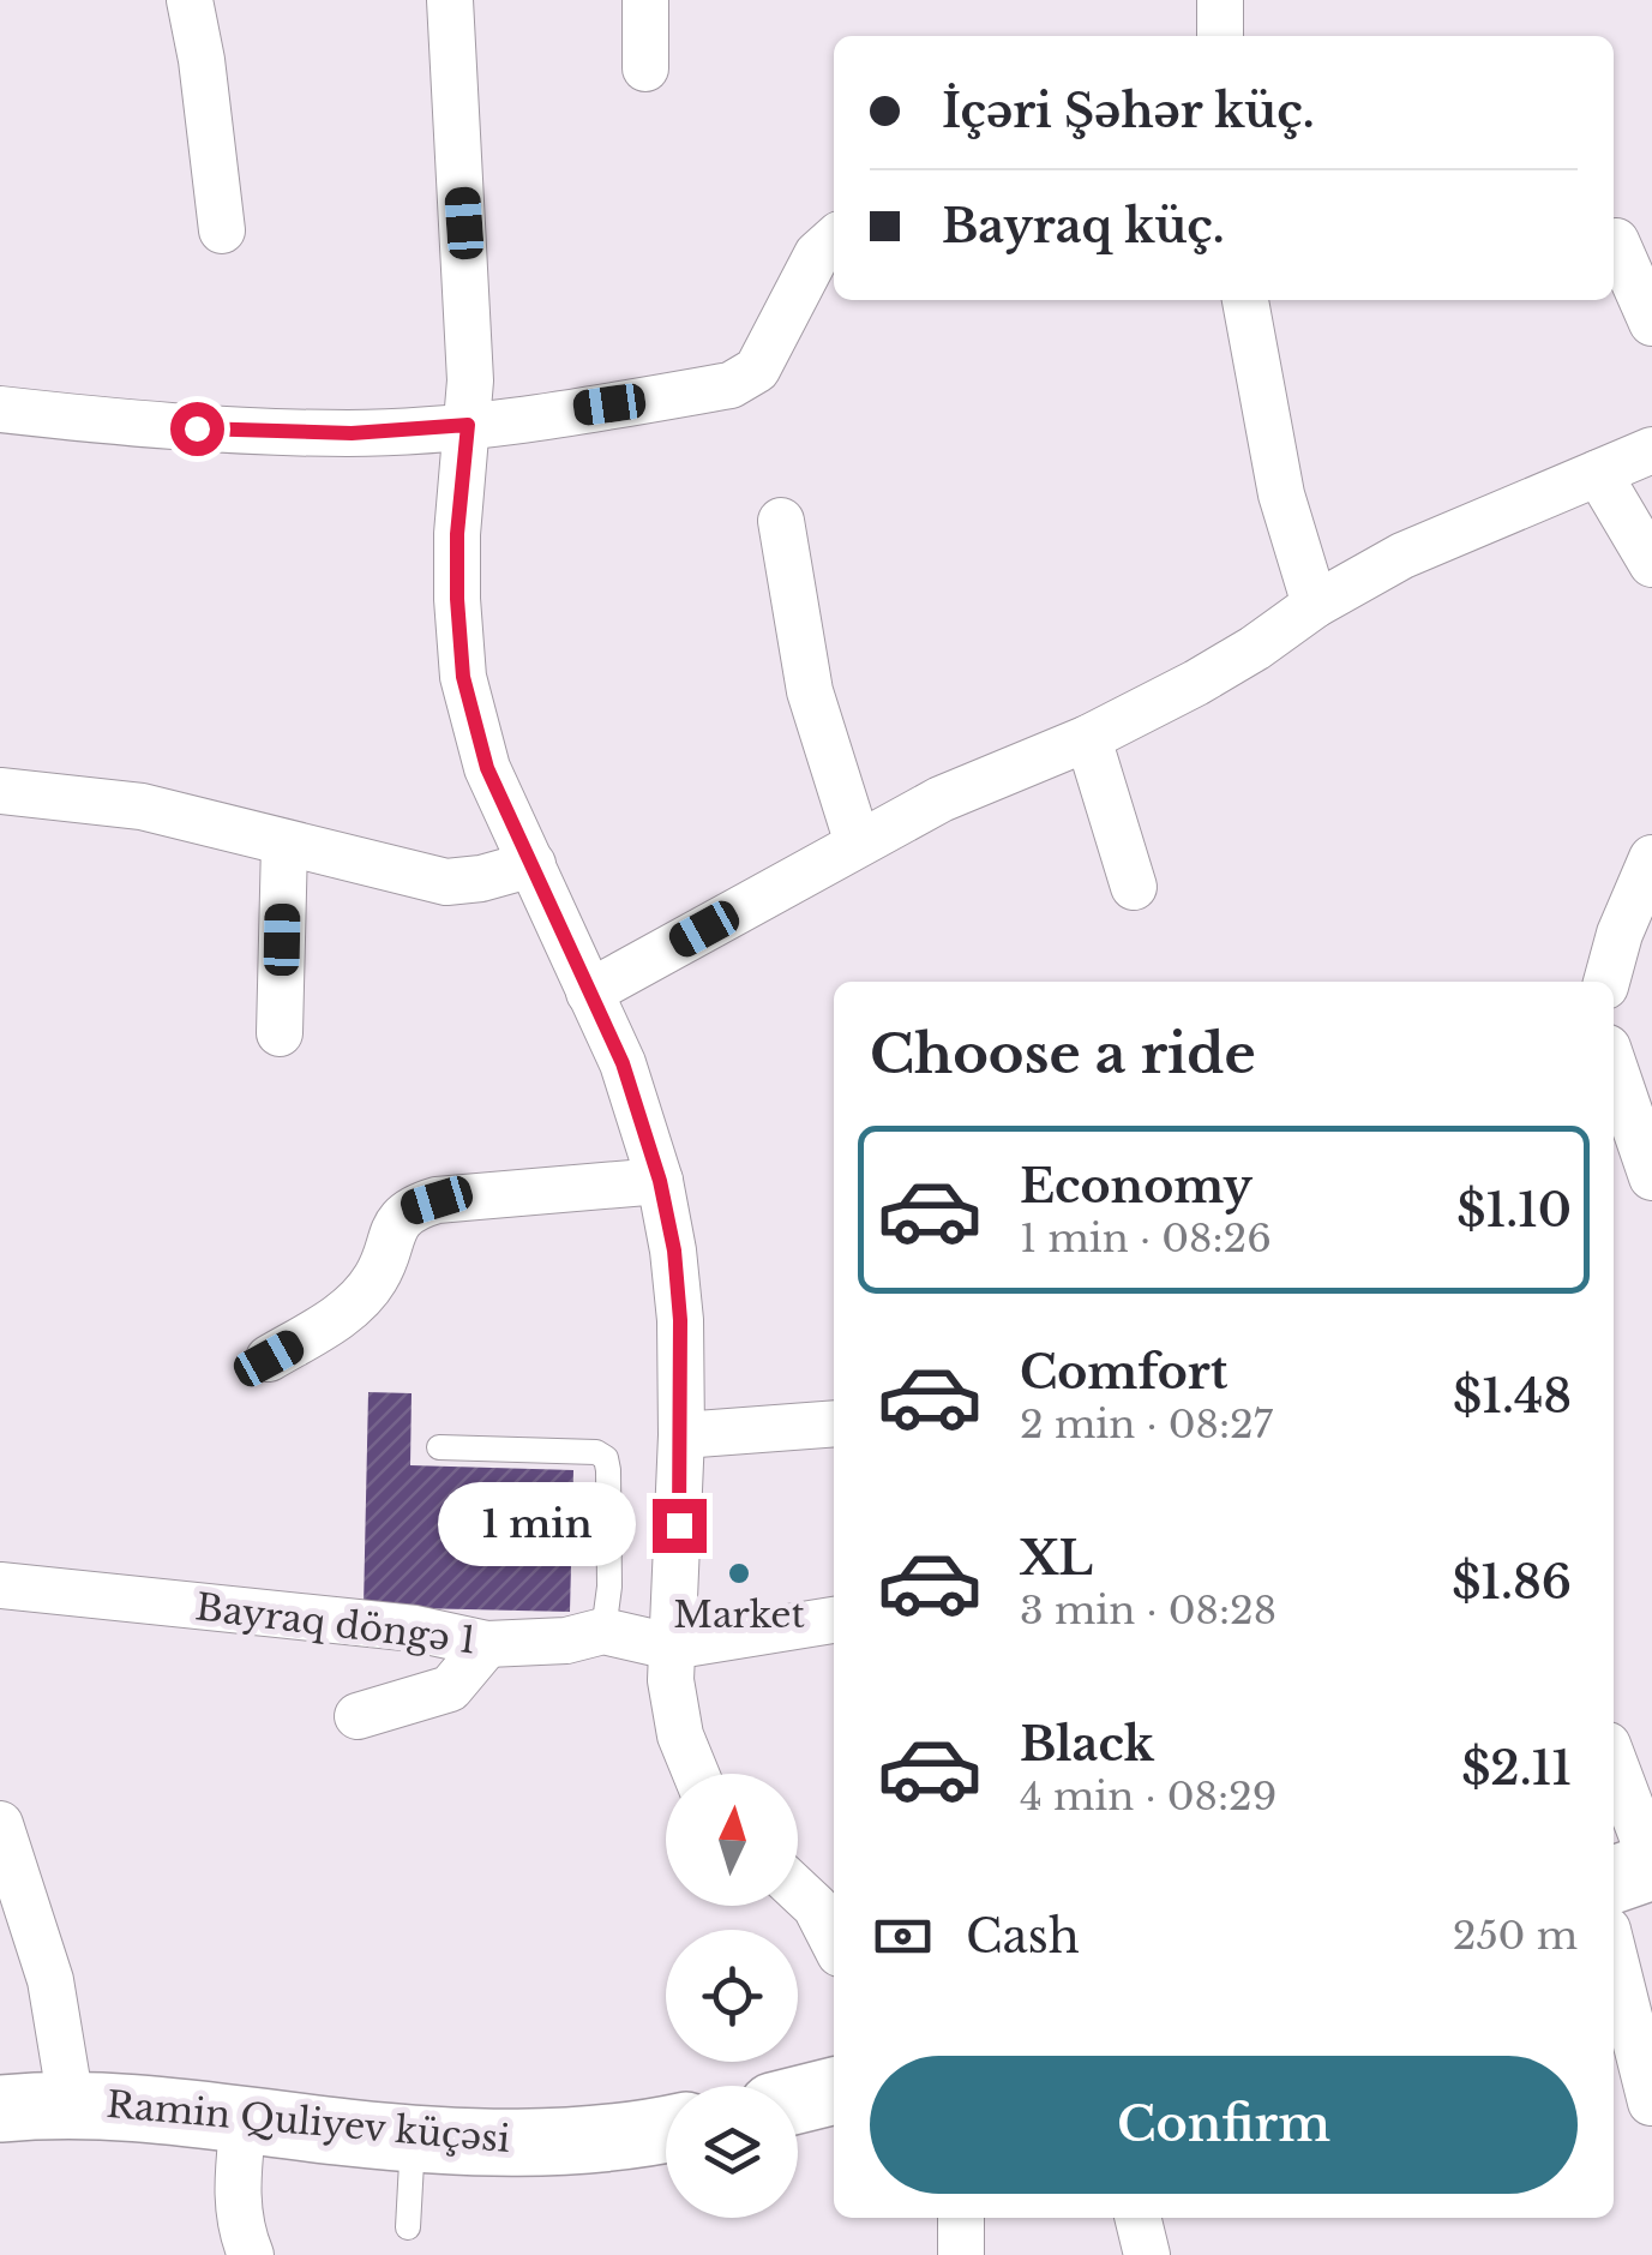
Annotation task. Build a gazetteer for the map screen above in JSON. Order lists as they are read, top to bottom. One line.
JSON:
{"streets":{"street":["Bayraq döngə 1","Ramin Quliyev küçəsi"]},"places":["Market"],"north":"top","page":{"banner":["İçəri Şəhər küç.","Bayraq küç."],"heading":"Choose a ride","list":[{"name":"Economy","note":"1 min · 08:26","value":"$1.10"},{"name":"Comfort","note":"2 min · 08:27","value":"$1.48"},{"name":"XL","note":"3 min · 08:28","value":"$1.86"},{"name":"Black","note":"4 min · 08:29","value":"$2.11"}],"bubble":"1 min","pay":["Cash","250 m"],"buttons":"Confirm"}}
